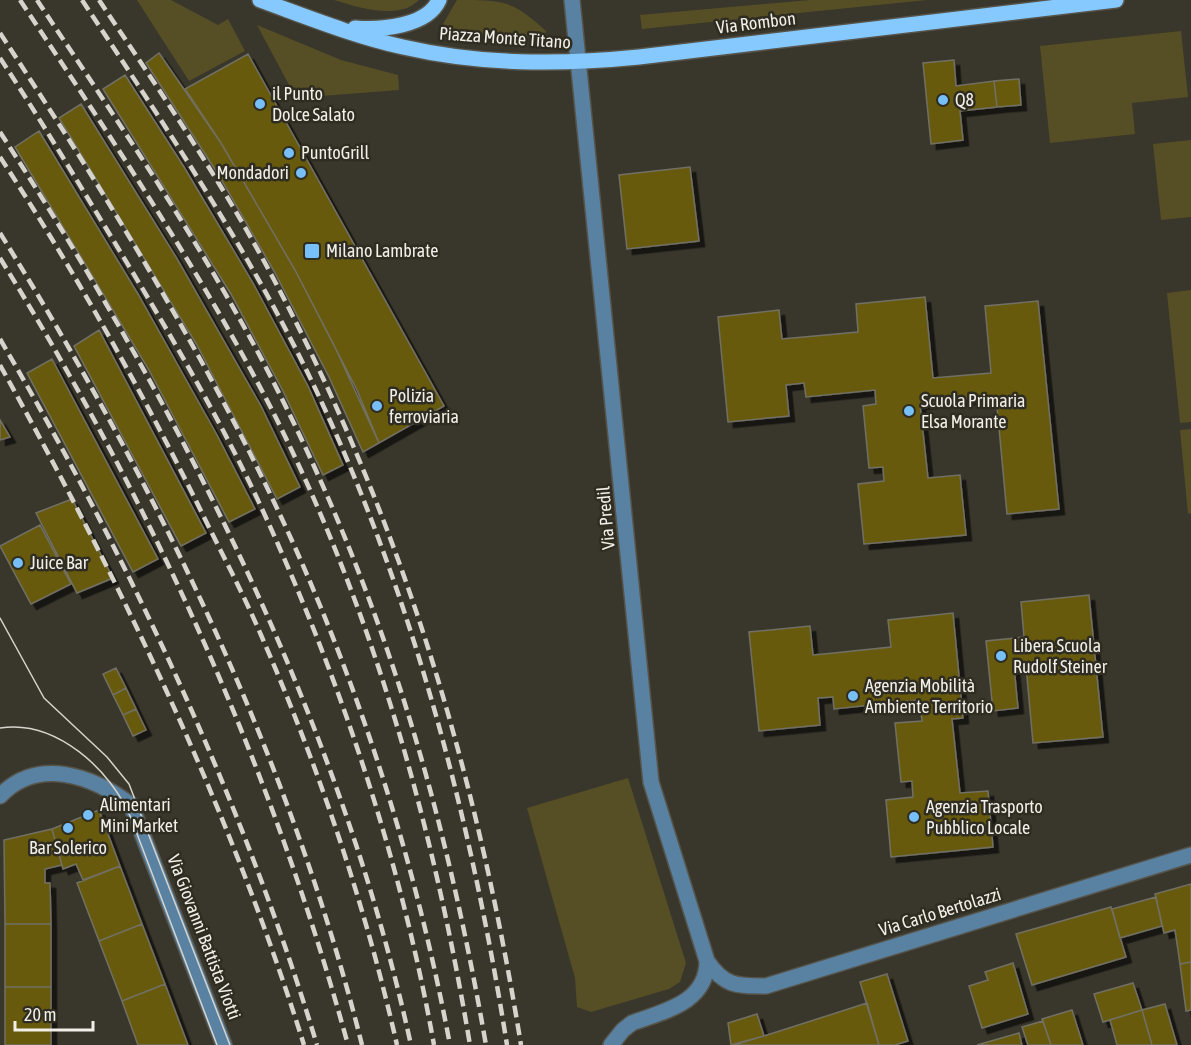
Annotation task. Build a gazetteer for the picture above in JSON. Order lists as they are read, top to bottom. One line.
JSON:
{"streets":{"main road":["Via Rombon","Piazza Monte Titano"],"street":["Via Predil","Via Carlo Bertolazzi","Via Giovanni Battista Viotti"]},"crossings":[["Via Rombon","Piazza Monte Titano"],["Via Rombon","Via Predil"],["Piazza Monte Titano","Via Predil"],["Via Predil","Via Carlo Bertolazzi"]],"places":{"other":["Q8","il Punto Dolce Salato","PuntoGrill","Mondadori","Polizia ferroviaria","Scuola Primaria Elsa Morante","Juice Bar","Libera Scuola Rudolf Steiner","Agenzia Mobilità Ambiente Territorio","Alimentari Mini Market","Agenzia Trasporto Pubblico Locale","Bar Solerico"],"transit":["Milano Lambrate"]},"scale_bar":"20 m"}
